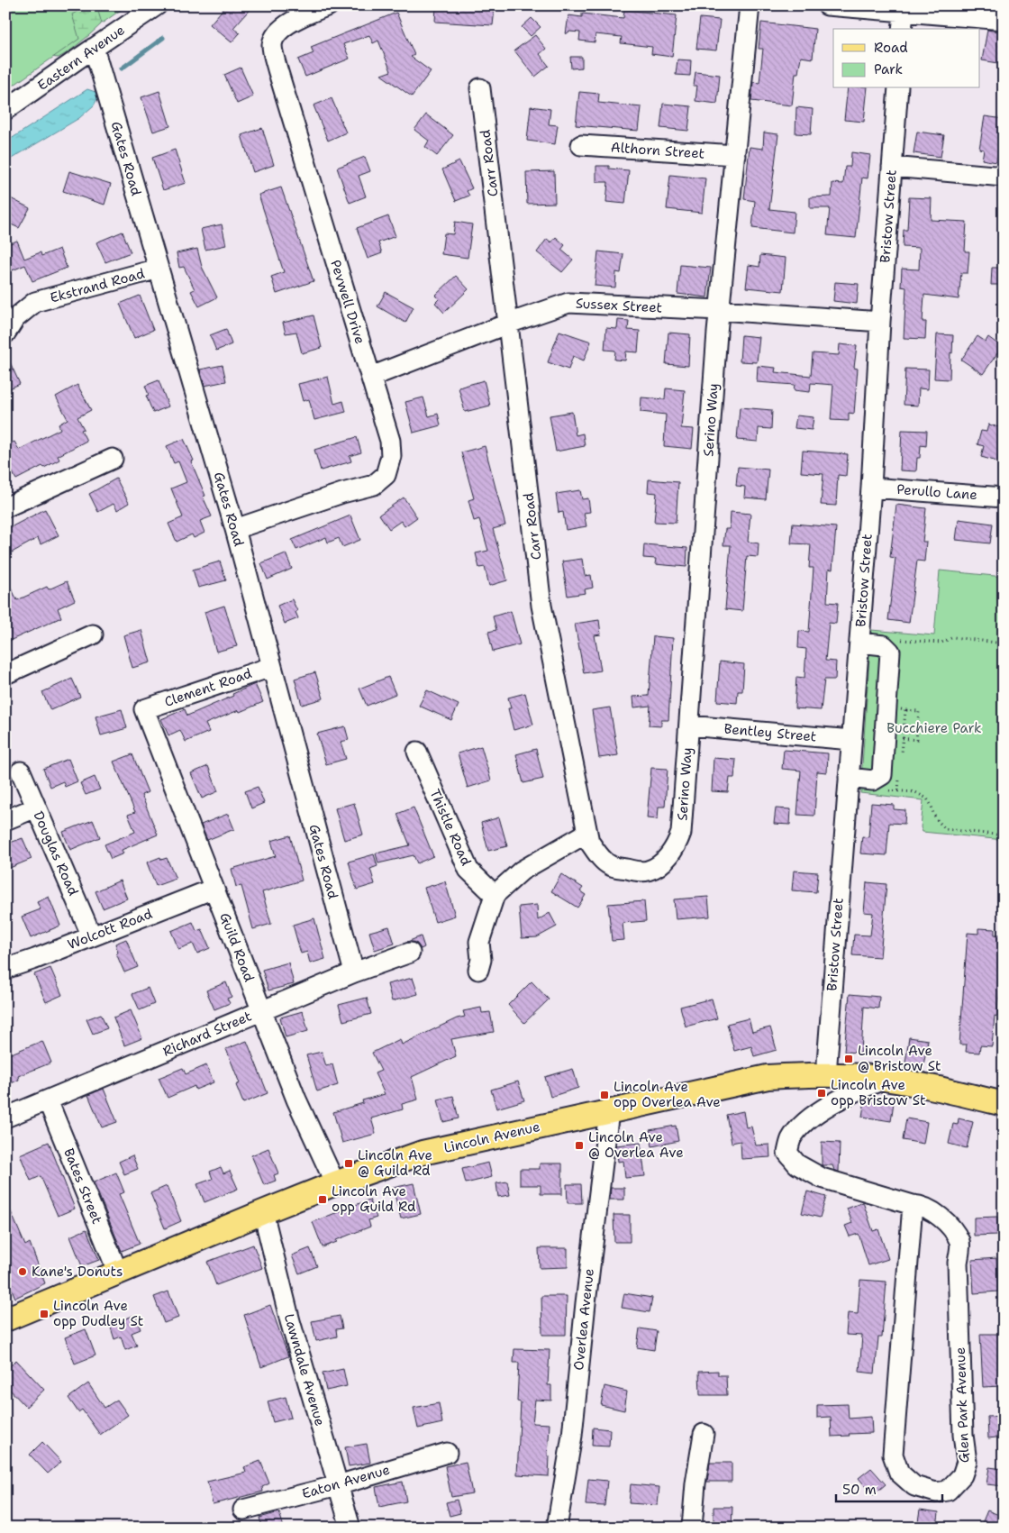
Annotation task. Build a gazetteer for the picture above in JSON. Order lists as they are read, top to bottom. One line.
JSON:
{"streets":{"main road":["Lincoln Avenue"],"street":["Eastern Avenue","Althorn Street","Gates Road","Carr Road","Bristow Street","Ekstrand Road","Pevwell Drive","Sussex Street","Serino Way","Perullo Lane","Clement Road","Bentley Street","Thistle Road","Douglas Road","Wolcott Road","Guild Road","Richard Street","Bates Street","Overlea Avenue","Lawndale Avenue","Glen Park Avenue","Eaton Avenue"]},"crossings":[["Eastern Avenue","Gates Road"],["Althorn Street","Serino Way"],["Gates Road","Ekstrand Road"],["Gates Road","Pevwell Drive"],["Gates Road","Clement Road"],["Gates Road","Richard Street"],["Carr Road","Sussex Street"],["Carr Road","Serino Way"],["Bristow Street","Sussex Street"],["Bristow Street","Perullo Lane"],["Bristow Street","Bentley Street"],["Bristow Street","Lincoln Avenue"],["Pevwell Drive","Sussex Street"],["Sussex Street","Serino Way"],["Serino Way","Bentley Street"],["Clement Road","Guild Road"],["Douglas Road","Wolcott Road"],["Wolcott Road","Guild Road"],["Guild Road","Richard Street"],["Guild Road","Lincoln Avenue"],["Richard Street","Bates Street"],["Lincoln Avenue","Bates Street"],["Lincoln Avenue","Overlea Avenue"],["Lincoln Avenue","Lawndale Avenue"],["Lincoln Avenue","Glen Park Avenue"],["Lawndale Avenue","Eaton Avenue"]],"parks":["Bucchiere Park"],"places":{"transit":["Lincoln Ave @ Bristow St","Lincoln Ave opp Bristow St","Lincoln Ave opp Overlea Ave","Lincoln Ave @ Overlea Ave","Lincoln Ave @ Guild Rd","Lincoln Ave opp Guild Rd","Lincoln Ave opp Dudley St"],"other":["Kane's Donuts"]},"legend":["Road","Park"],"scale_bar":"50 m"}
